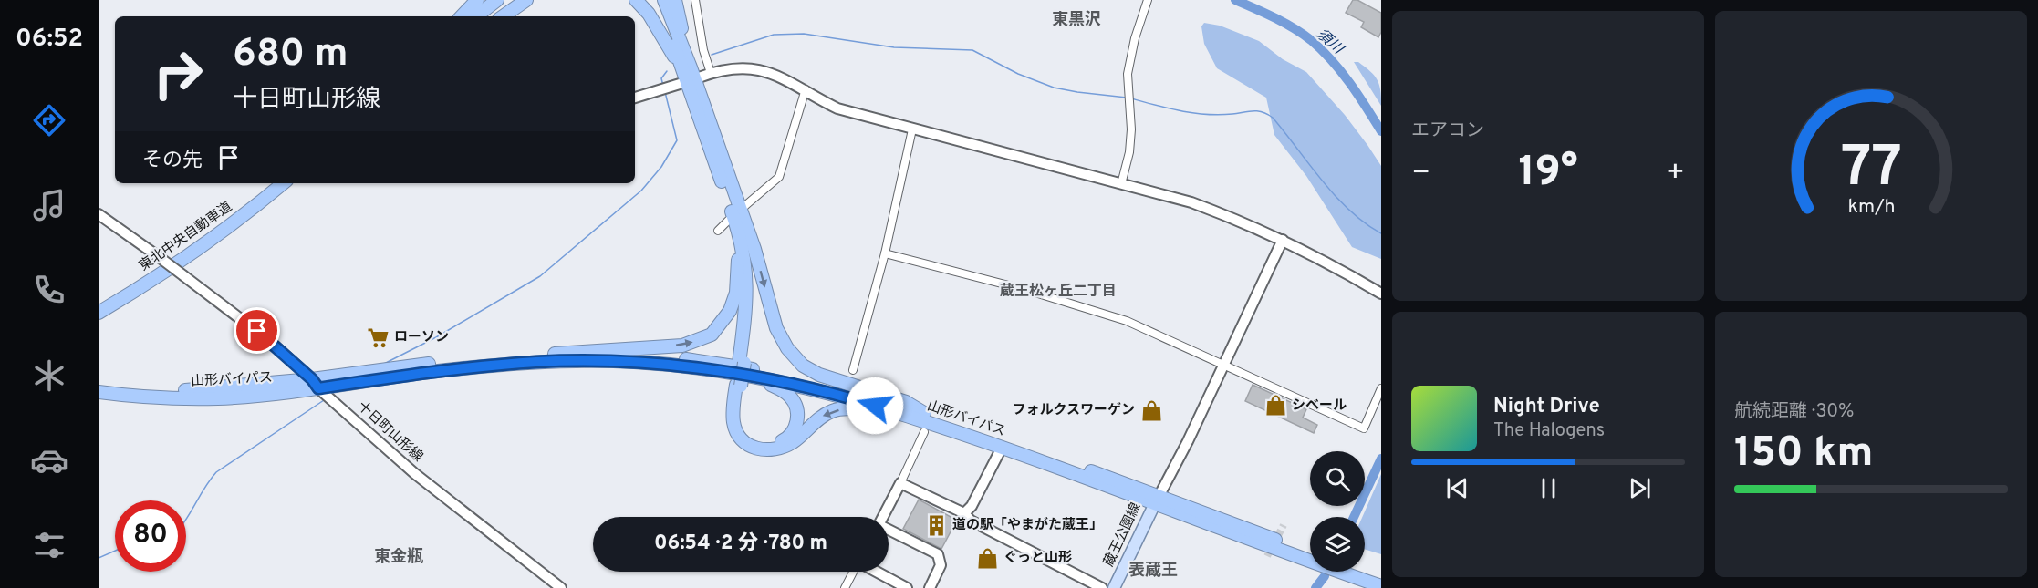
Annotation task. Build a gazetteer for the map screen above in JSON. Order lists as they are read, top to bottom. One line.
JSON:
{"streets":{"highway":["東北中央自動車道","山形バイパス"],"main road":["蔵王公園線"],"street":["十日町山形線"]},"crossings":[["山形バイパス","十日町山形線"],["山形バイパス","蔵王公園線"]],"districts":["東黒沢","蔵王松ヶ丘二丁目","東金瓶","表蔵王"],"water":["須川"],"places":{"supermarket":["ローソン"],"shop":["シベール","フォルクスワーゲン","ぐっと山形"],"building":["道の駅「やまがた蔵王」"]},"page":{"tabs":"06:52","tile":["エアコン",["航続距離 · 30%","150 km"]],"turn":["680 m","十日町山形線"],"then":"その先","heat":["−","19°","+"],"song":["Night Drive","The Halogens"],"limit":"80","trip":"06:54 · 2 分 · 780 m","gauge":["77","km/h"]}}
